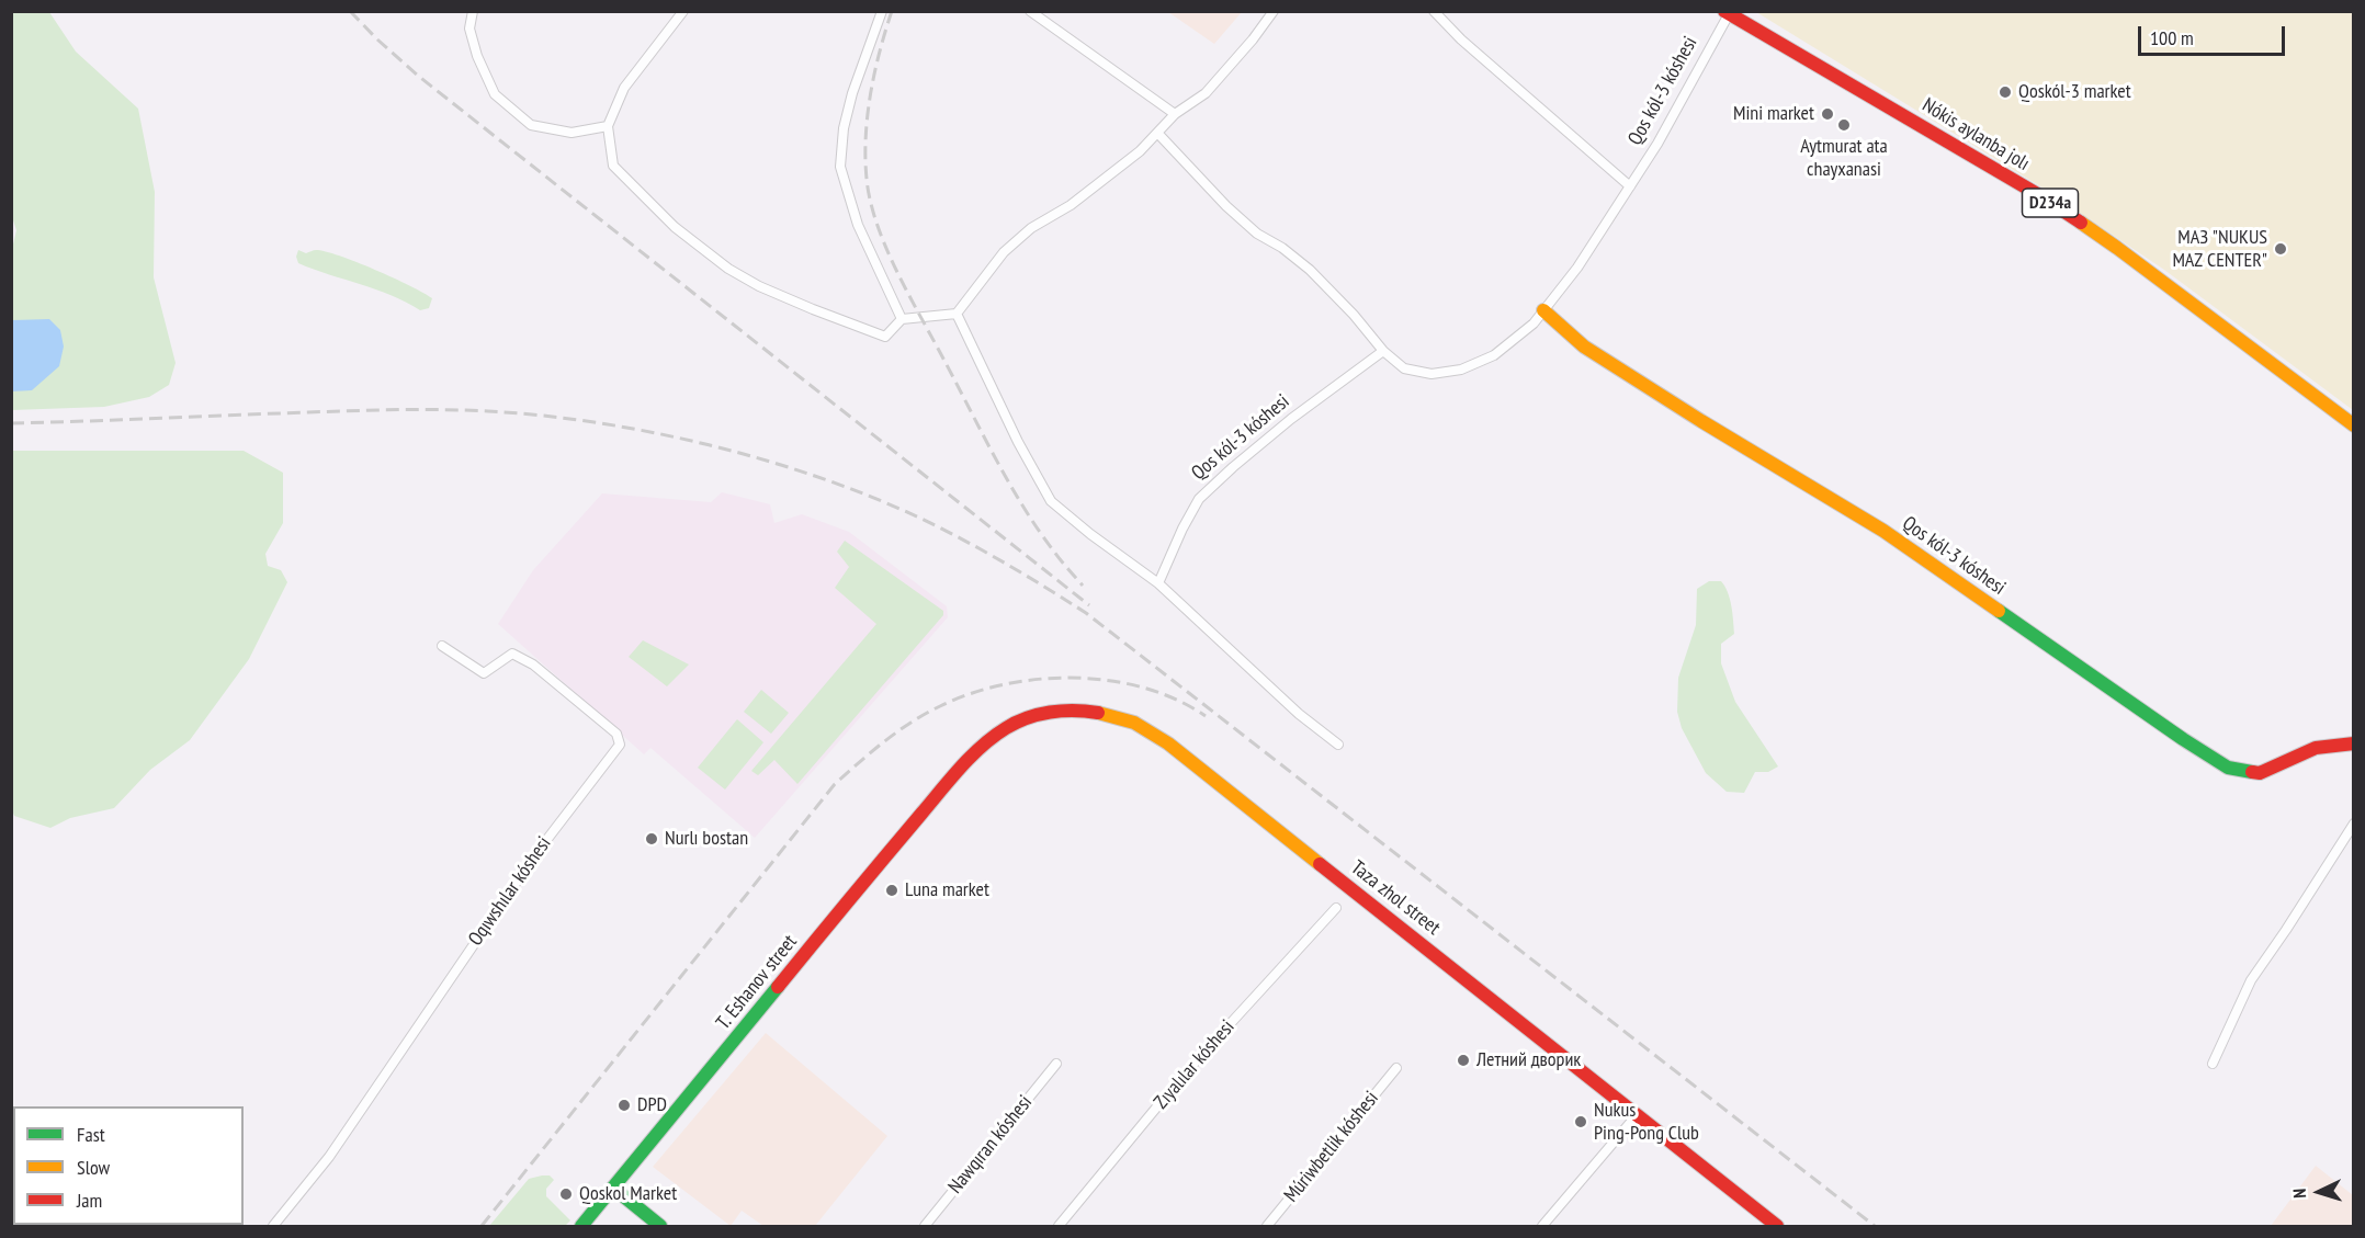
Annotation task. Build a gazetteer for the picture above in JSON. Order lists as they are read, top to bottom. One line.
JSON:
{"streets":{"main road":["Qos kól-3 kóshesi","Nókis aylanba jolı","D234a","Taza zhol street","T. Eshanov street"],"street":["Oqıwshılar kóshesi","Zıyalılar kóshesi","Nawqıran kóshesi","Múriwbetlik kóshesi"]},"crossings":[["Qos kól-3 kóshesi","Nókis aylanba jolı"],["Taza zhol street","T. Eshanov street"]],"places":["Qoskól-3 market","Mini market","Aytmurat ata chayxanasi","МАЗ \"NUKUS MAZ CENTER\"","Nurlı bostan","Luna market","Летний дворик","DPD","Nukus Ping-Pong Club","Qoskol Market"],"legend":["Fast","Slow","Jam"],"scale_bar":"100 m","north":"left"}
